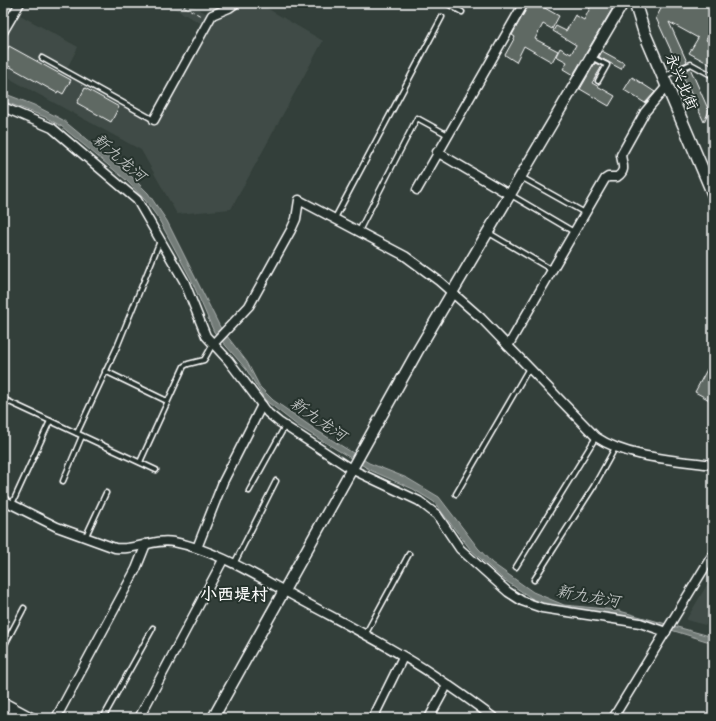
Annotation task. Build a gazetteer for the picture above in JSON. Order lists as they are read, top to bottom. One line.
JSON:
{"streets":{"main road":["永兴北街"]},"districts":["小西堤村"],"water":["新九龙河"]}
